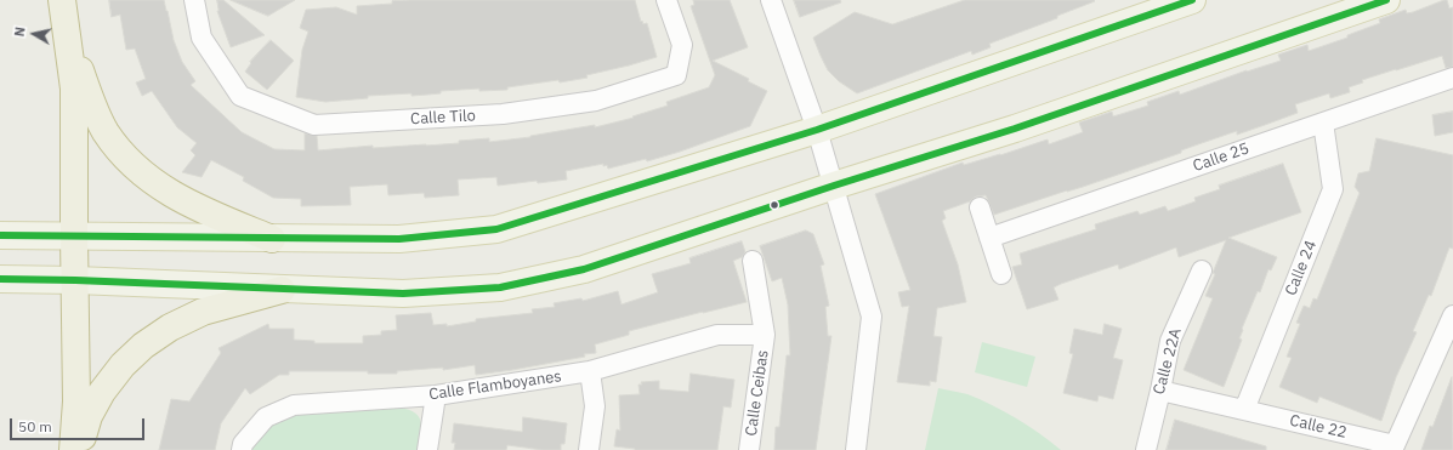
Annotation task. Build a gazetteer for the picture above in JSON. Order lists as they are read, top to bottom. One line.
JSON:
{"streets":{"street":["Calle Tilo","Calle 25","Calle 24","Calle 22A","Calle Flamboyanes","Calle Ceibas","Calle 22"]},"crossings":[["Calle 25","Calle 24"],["Calle 24","Calle 22"],["Calle 22A","Calle 22"],["Calle Flamboyanes","Calle Ceibas"]],"scale_bar":"50 m","north":"left"}
